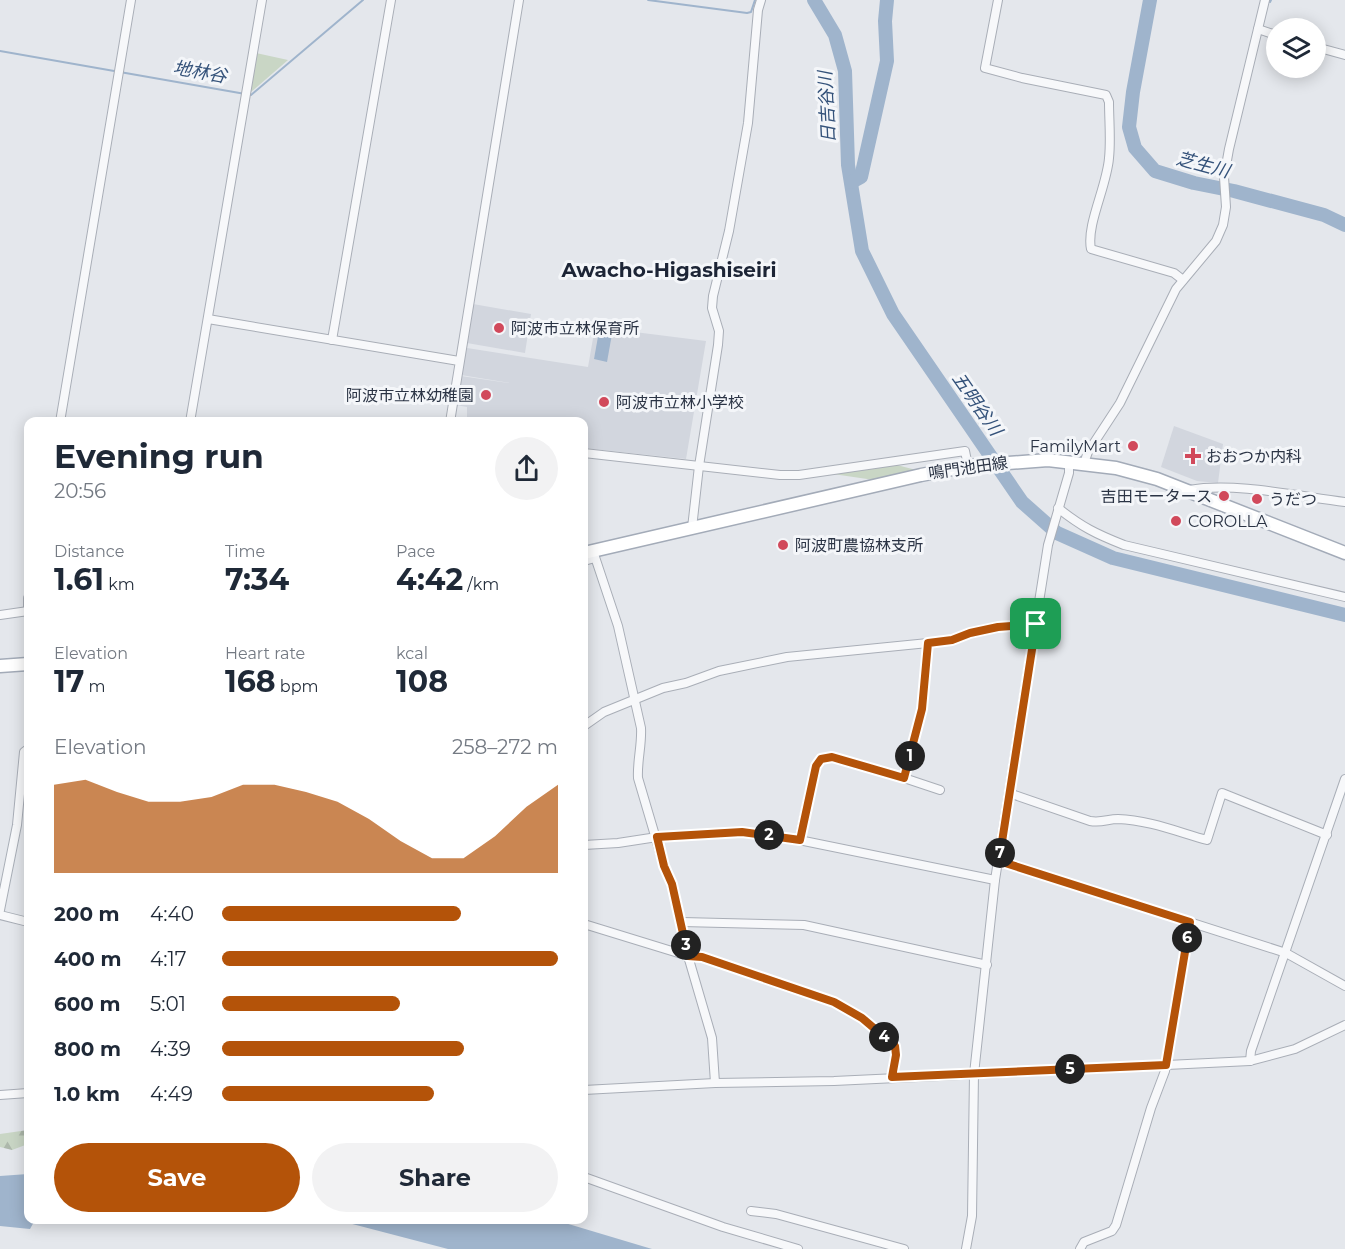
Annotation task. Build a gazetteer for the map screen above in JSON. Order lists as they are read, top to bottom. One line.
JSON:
{"streets":{"main road":["鳴門池田線"]},"districts":["Awacho-Higashiseiri"],"water":["地林谷","日吉谷川","芝生川","五明谷川"],"places":{"other":["阿波市立林保育所","阿波市立林幼稚園","阿波市立林小学校","FamilyMart","吉田モータース","うだつ","COROLLA","阿波町農協林支所"],"health":["おおつか内科"]},"page":{"heading":["Evening run","20:56"],"stats":[["Distance","1.61 km"],["Time","7:34"],["Pace","4:42 /km"],["Elevation","17 m"],["Heart rate","168 bpm"],["kcal","108"]],"chart":["Elevation","258–272 m"],"pins":["1","2","7","6","3","4","5"],"list":[{"name":"200 m","note":"4:40"},{"name":"400 m","note":"4:17"},{"name":"600 m","note":"5:01"},{"name":"800 m","note":"4:39"},{"name":"1.0 km","note":"4:49"}],"buttons":["Save","Share"]}}
